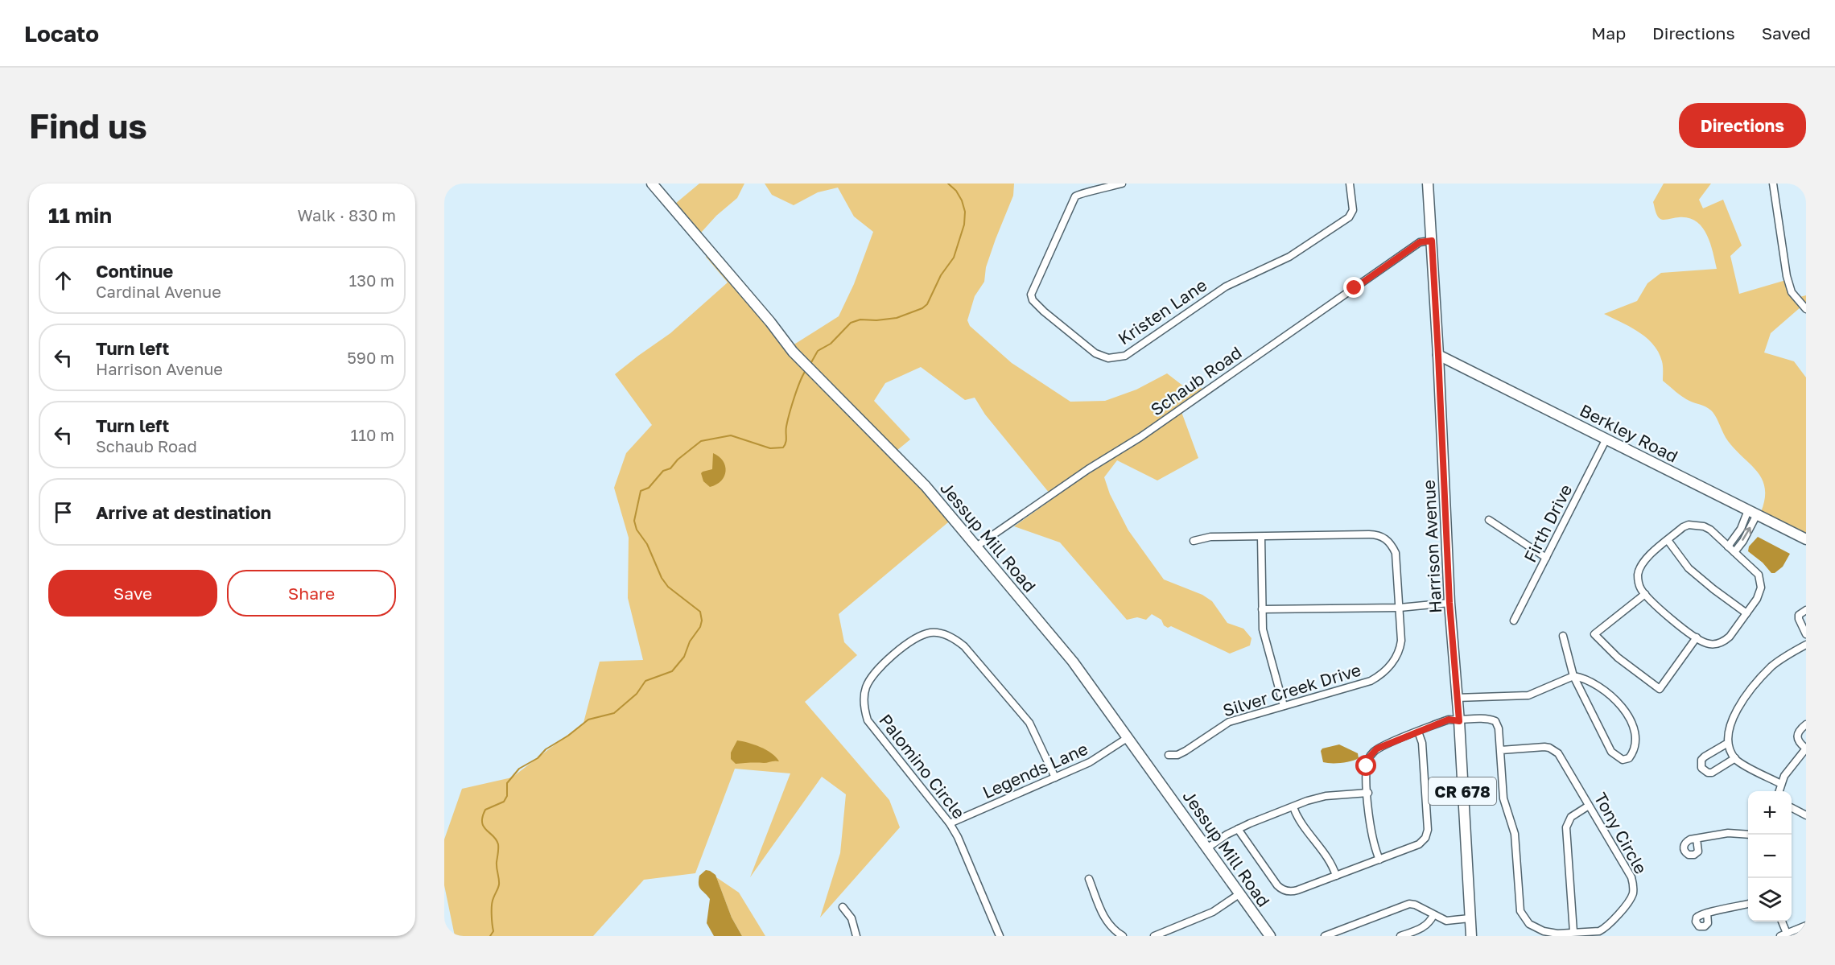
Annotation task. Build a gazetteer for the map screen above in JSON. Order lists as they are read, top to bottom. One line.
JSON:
{"streets":{"street":["Kristen Lane","Schaub Road","Berkley Road","Firth Drive","Jessup Mill Road","Harrison Avenue","Silver Creek Drive","Palomino Circle","Legends Lane","CR 678","Tony Circle"]},"crossings":[["Schaub Road","Jessup Mill Road"],["Schaub Road","Harrison Avenue"],["Berkley Road","Firth Drive"],["Berkley Road","Harrison Avenue"],["Jessup Mill Road","Legends Lane"],["Harrison Avenue","Tony Circle"],["Palomino Circle","Legends Lane"]],"page":{"header":"Locato","nav":["Map","Directions","Saved"],"buttons":["Directions",["Save","Share"]],"title":"Find us","heading":["11 min","Walk · 830 m"],"list":[["Continue","Cardinal Avenue","130 m"],["Turn left","Harrison Avenue","590 m"],["Turn left","Schaub Road","110 m"],"Arrive at destination"],"map_buttons":["+","−"]}}
